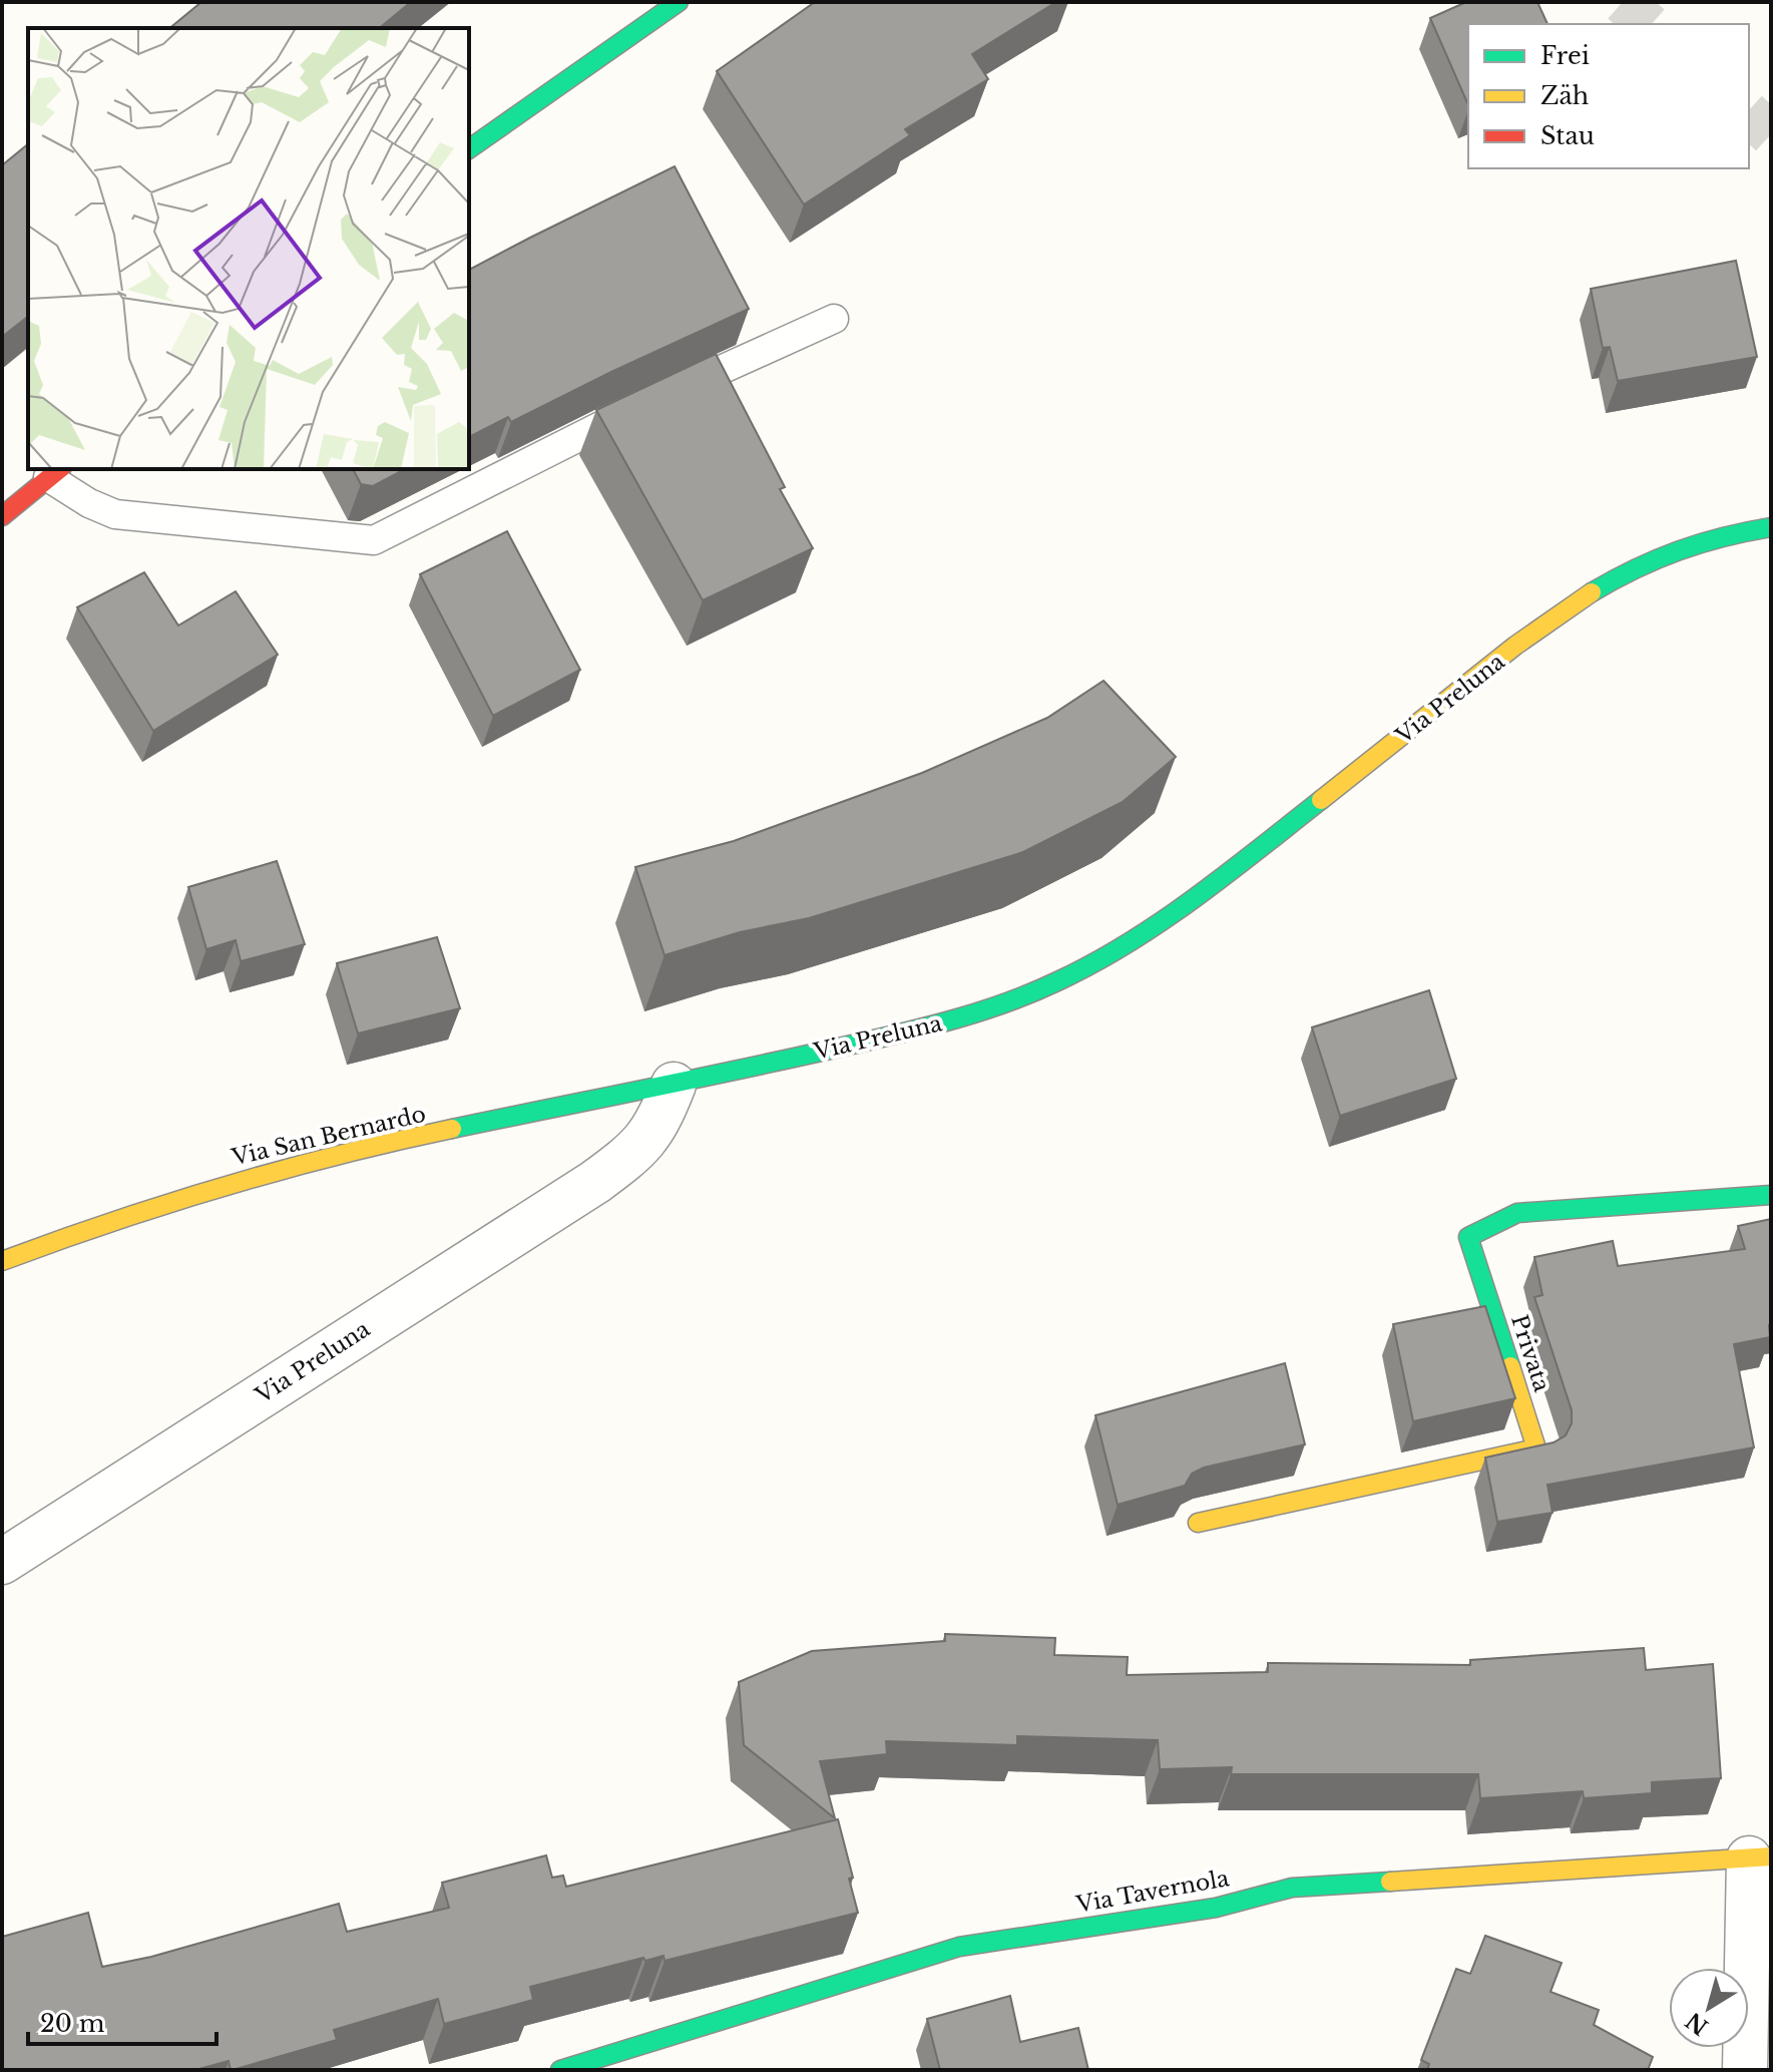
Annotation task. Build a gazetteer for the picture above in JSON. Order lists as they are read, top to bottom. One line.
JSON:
{"streets":{"street":["Via Preluna","Via San Bernardo","Privata","Via Tavernola"]},"crossings":[["Via Preluna","Via San Bernardo"]],"legend":["Frei","Zäh","Stau"],"scale_bar":"20 m","north":"bottom left"}
